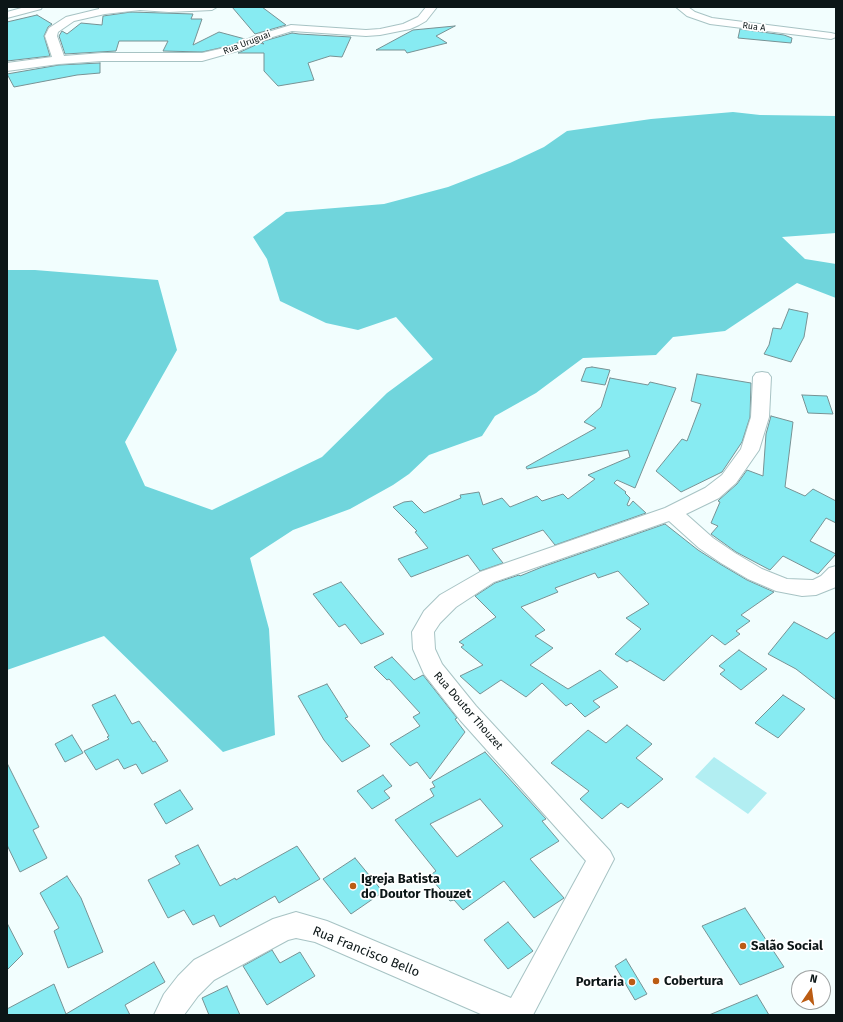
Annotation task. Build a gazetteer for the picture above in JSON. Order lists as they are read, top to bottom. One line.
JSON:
{"streets":{"street":["Rua A","Rua Uruguai","Rua Doutor Thouzet","Rua Francisco Bello"]},"crossings":[["Rua Doutor Thouzet","Rua Francisco Bello"]],"places":["Igreja Batista do Doutor Thouzet","Salão Social","Cobertura","Portaria"],"north":"top"}
